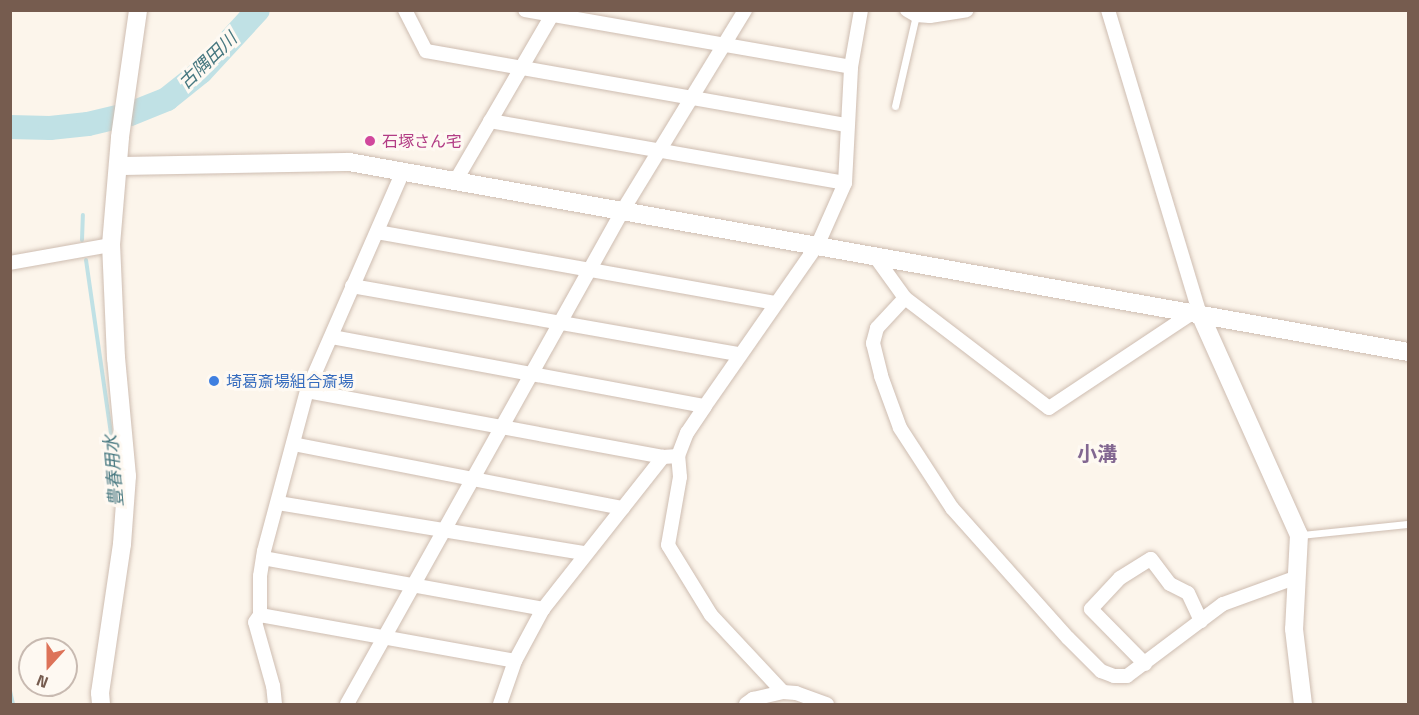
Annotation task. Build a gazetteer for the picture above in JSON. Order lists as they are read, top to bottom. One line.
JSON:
{"districts":["小溝"],"water":["古隅田川","豊春用水"],"places":["石塚さん宅","埼葛斎場組合斎場"],"north":"bottom"}
